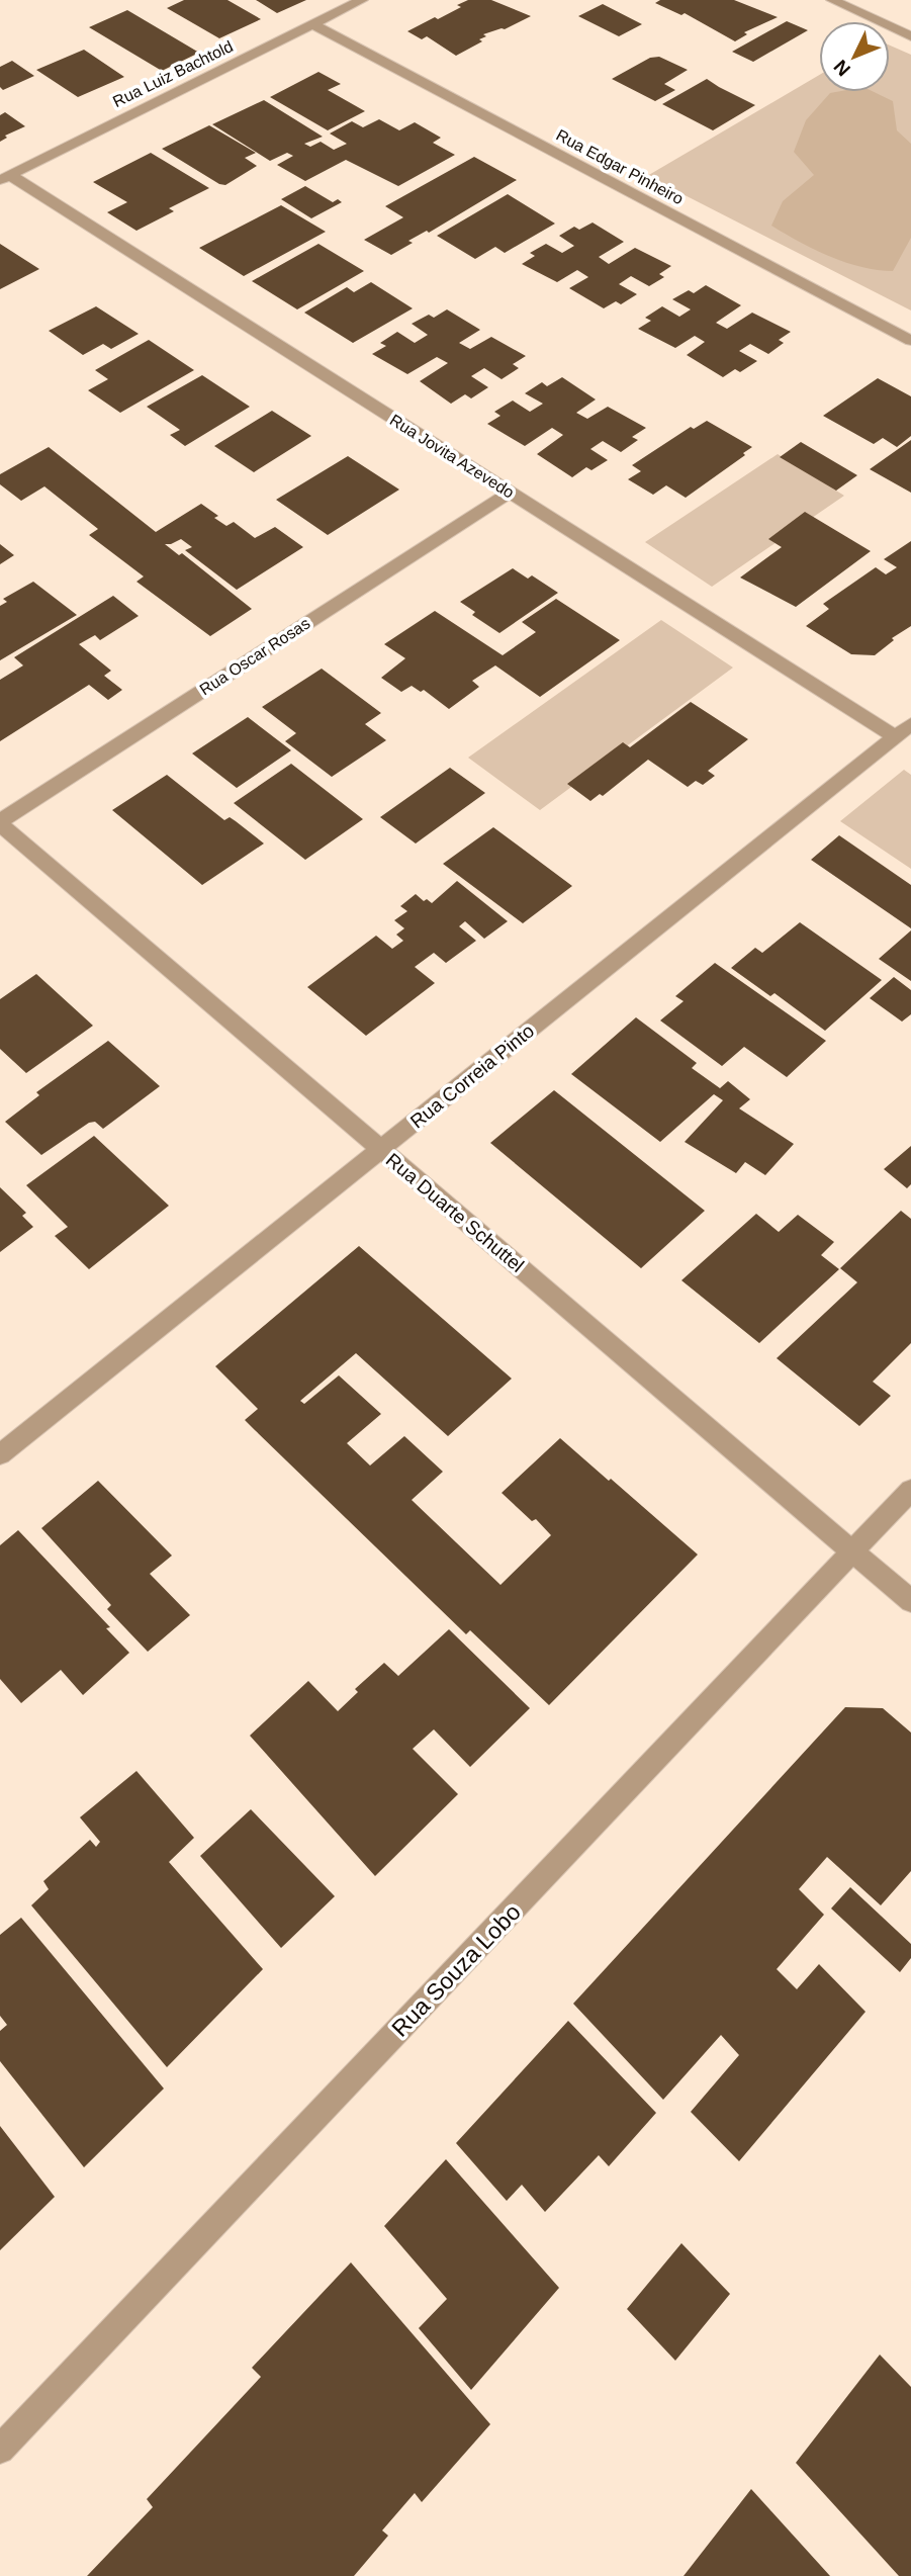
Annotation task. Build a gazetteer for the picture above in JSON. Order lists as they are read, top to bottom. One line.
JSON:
{"streets":{"street":["Rua Luiz Bachtold","Rua Edgar Pinheiro","Rua Jovita Azevedo","Rua Oscar Rosas","Rua Correia Pinto","Rua Duarte Schuttel","Rua Souza Lobo"]},"crossings":[["Rua Luiz Bachtold","Rua Edgar Pinheiro"],["Rua Luiz Bachtold","Rua Jovita Azevedo"],["Rua Jovita Azevedo","Rua Oscar Rosas"],["Rua Jovita Azevedo","Rua Correia Pinto"],["Rua Oscar Rosas","Rua Duarte Schuttel"],["Rua Correia Pinto","Rua Duarte Schuttel"],["Rua Duarte Schuttel","Rua Souza Lobo"]],"north":"bottom left"}
